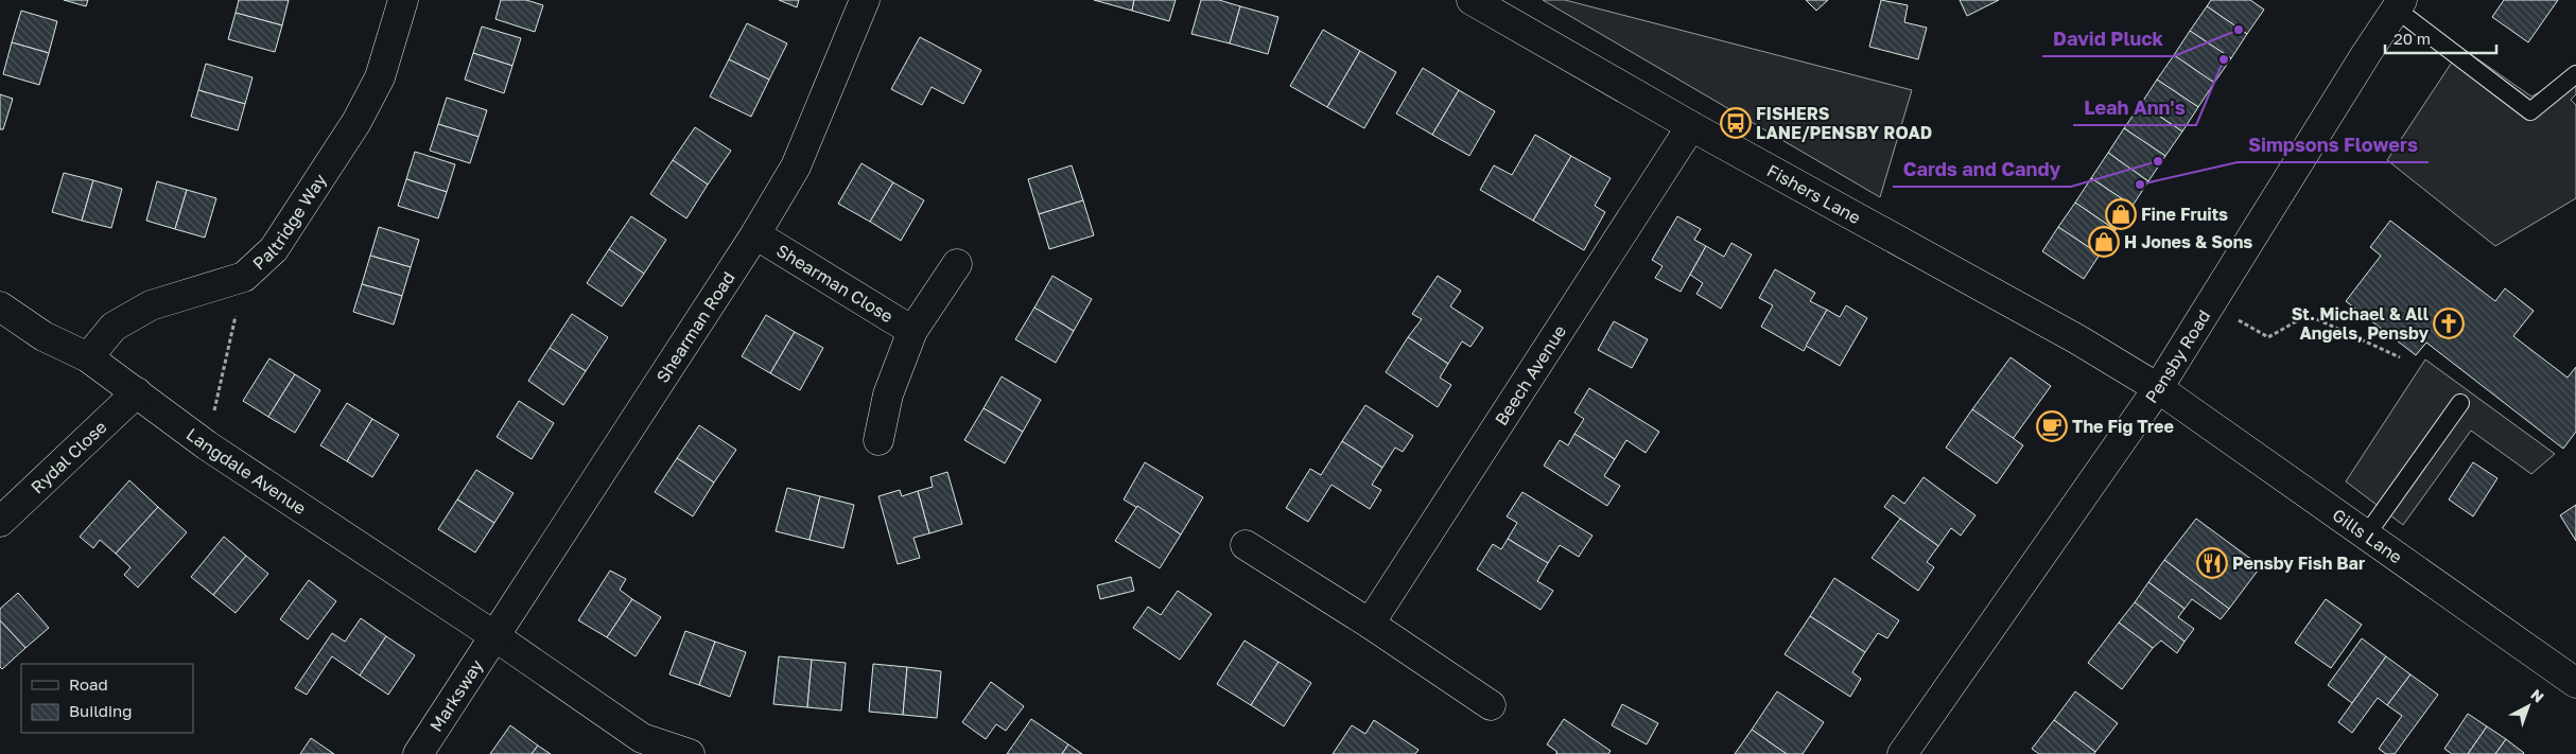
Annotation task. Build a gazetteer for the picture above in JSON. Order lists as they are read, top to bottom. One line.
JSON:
{"streets":{"street":["Fishers Lane","Paltridge Way","Shearman Close","Shearman Road","Pensby Road","Beech Avenue","Rydal Close","Langdale Avenue","Gills Lane","Marksway"]},"crossings":[["Fishers Lane","Pensby Road"],["Fishers Lane","Beech Avenue"],["Fishers Lane","Gills Lane"],["Paltridge Way","Langdale Avenue"],["Shearman Close","Shearman Road"],["Shearman Road","Langdale Avenue"],["Shearman Road","Marksway"],["Pensby Road","Gills Lane"],["Rydal Close","Langdale Avenue"],["Langdale Avenue","Marksway"]],"places":{"other":["David Pluck","Leah Ann's","Cards and Candy","Simpsons Flowers"],"bus stop":["FISHERS LANE/PENSBY ROAD"],"shop":["Fine Fruits","H Jones & Sons"],"church":["St. Michael & All Angels, Pensby"],"cafe":["The Fig Tree"],"restaurant":["Pensby Fish Bar"]},"legend":["Road","Building"],"scale_bar":"20 m","north":"top right"}
